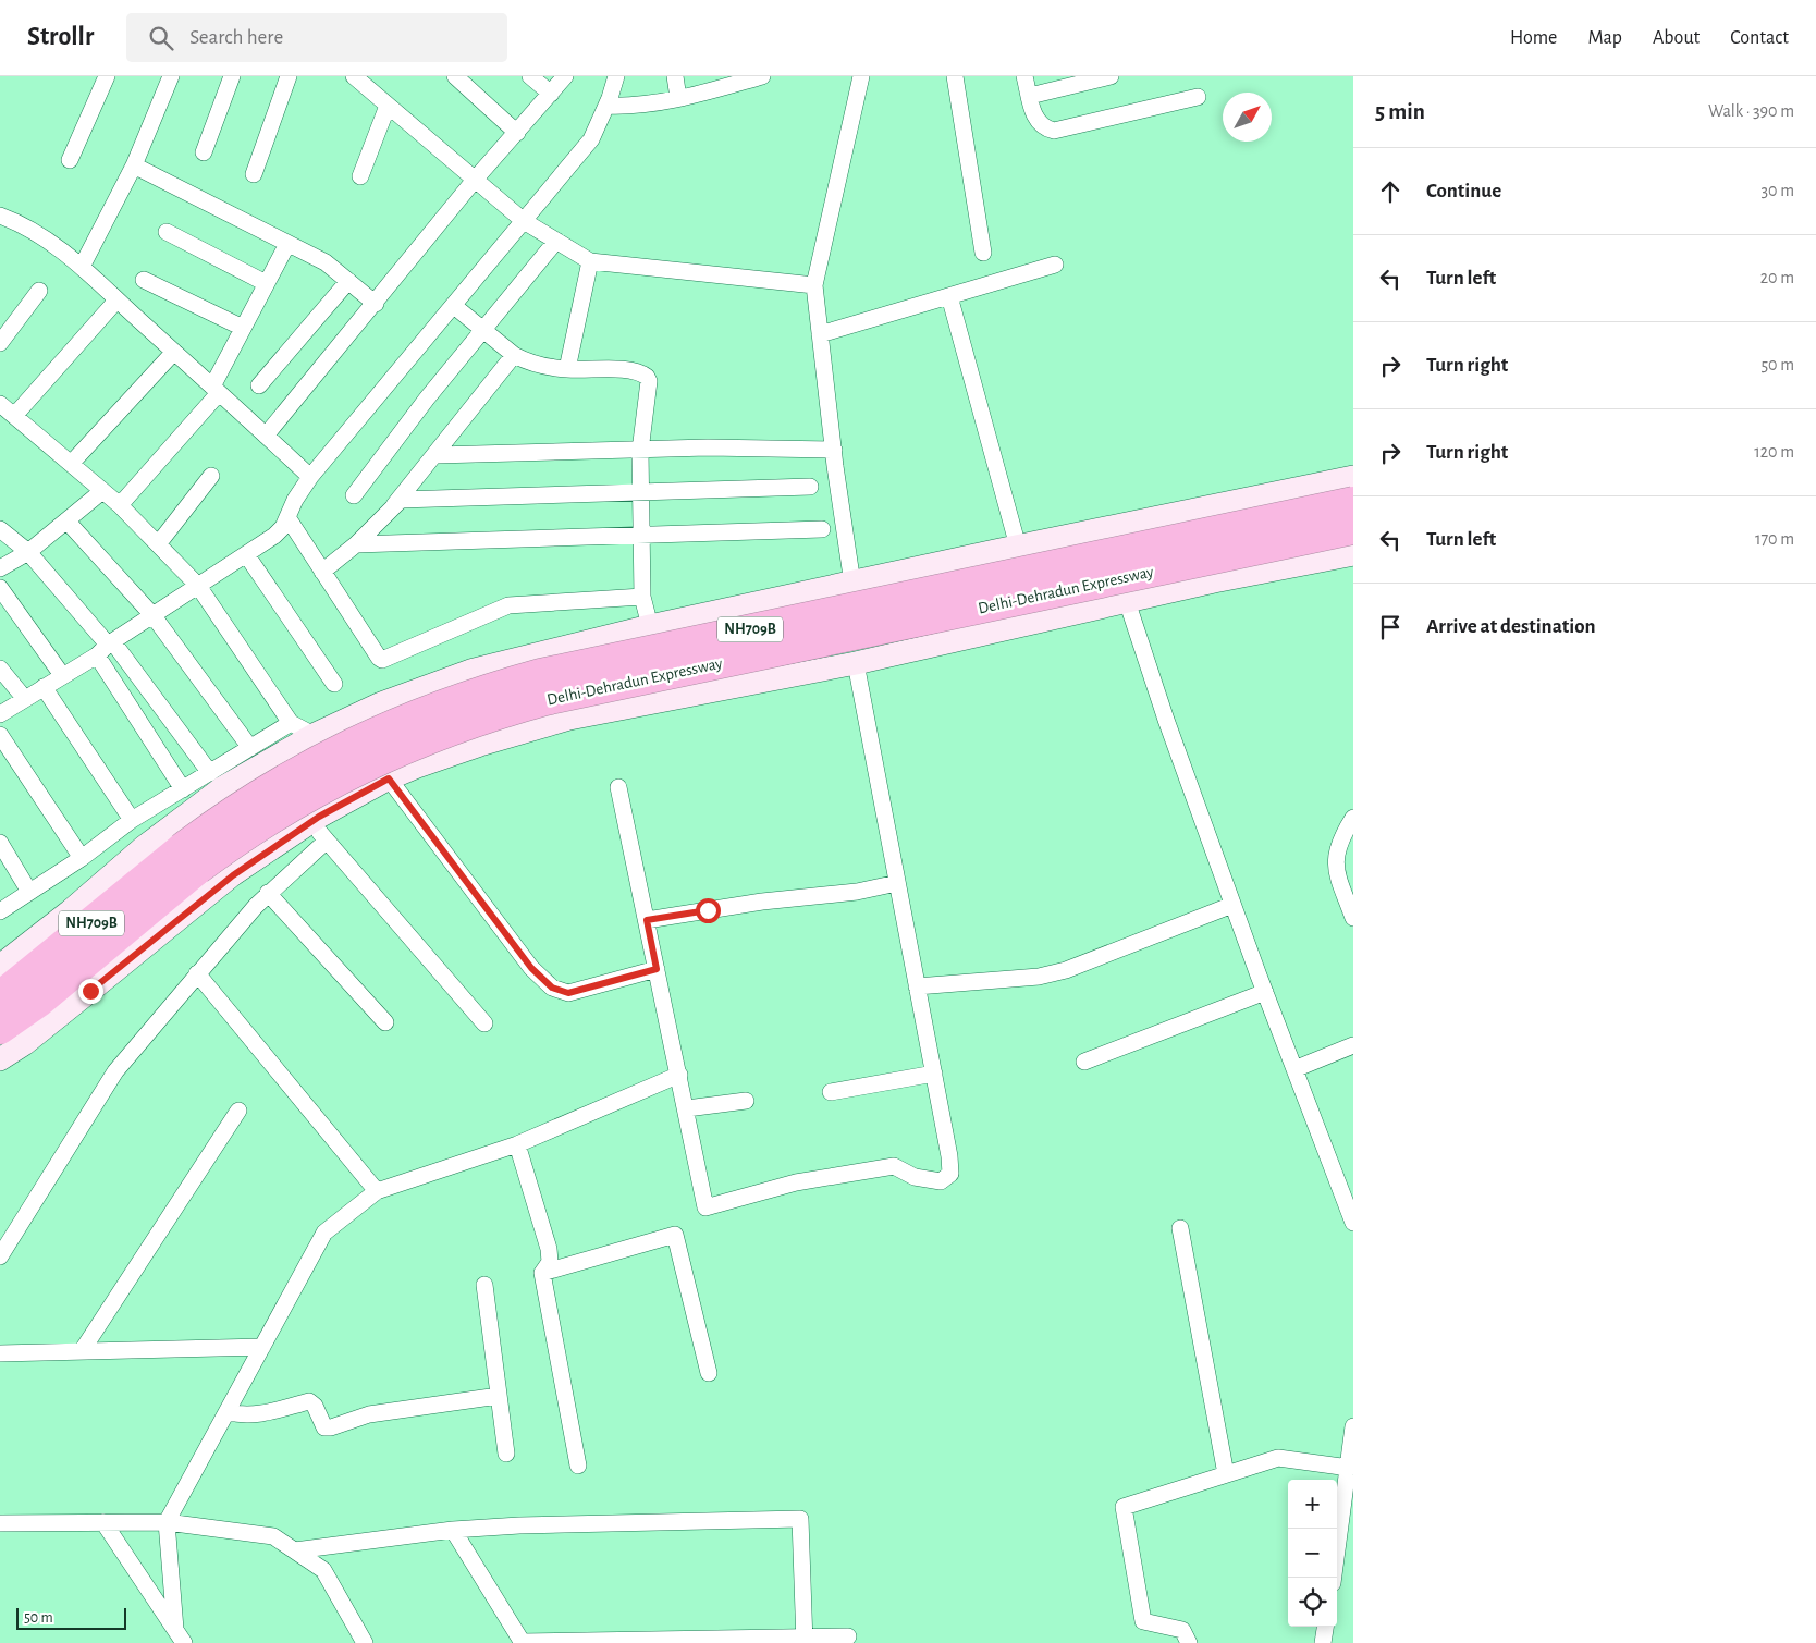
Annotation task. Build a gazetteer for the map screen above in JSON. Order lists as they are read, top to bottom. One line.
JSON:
{"streets":{"highway":["Delhi-Dehradun Expressway","NH709B"]},"scale_bar":"50 m","north":"top right","page":{"header":"Strollr","search":"Search here","nav":["Home","Map","About","Contact"],"heading":["5 min","Walk · 390 m"],"list":[["Continue","30 m"],["Turn left","20 m"],["Turn right","50 m"],["Turn right","120 m"],["Turn left","170 m"],"Arrive at destination"],"map_buttons":["+","−"],"scale":"50 m"}}
